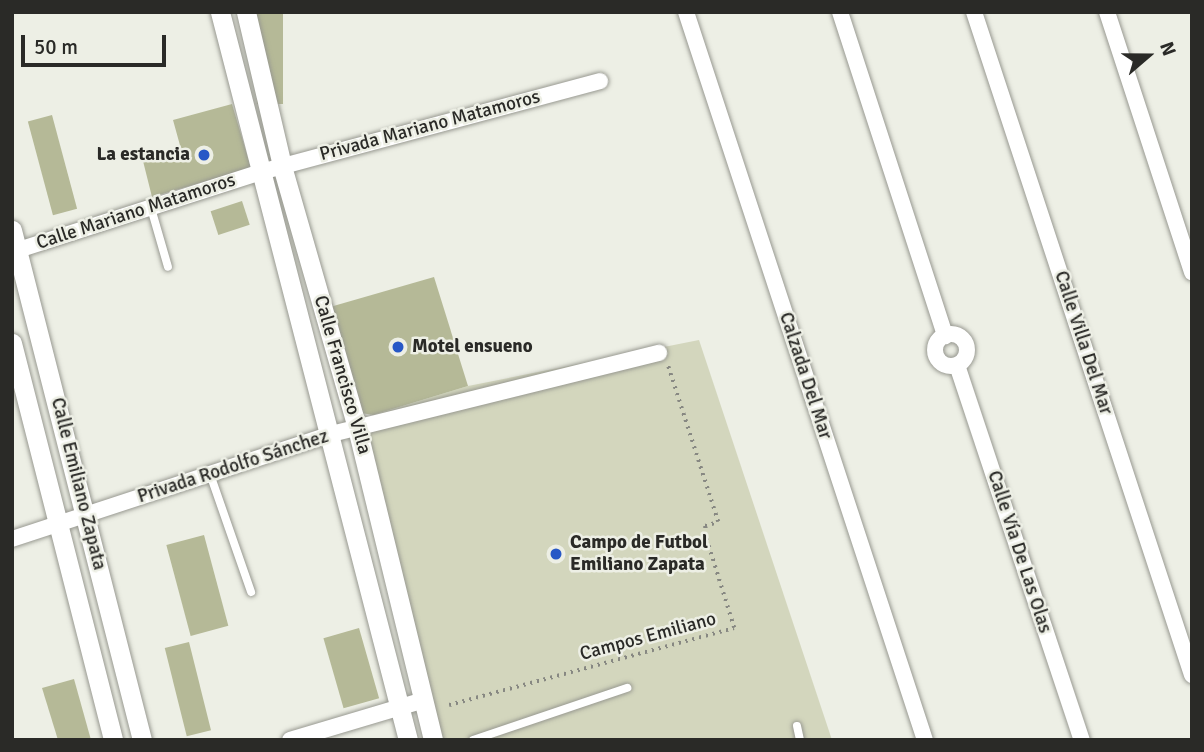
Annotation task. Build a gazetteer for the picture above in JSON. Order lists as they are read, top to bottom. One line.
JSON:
{"streets":{"street":["Privada Mariano Matamoros","Calle Mariano Matamoros","Calle Villa Del Mar","Calle Francisco Villa","Calzada Del Mar","Privada Rodolfo Sánchez","Calle Emiliano Zapata","Calle Vía De Las Olas"],"path":["Campos Emiliano"]},"crossings":[["Privada Mariano Matamoros","Calle Mariano Matamoros"],["Privada Mariano Matamoros","Calle Francisco Villa"],["Calle Mariano Matamoros","Calle Francisco Villa"],["Calle Mariano Matamoros","Calle Emiliano Zapata"],["Calle Francisco Villa","Privada Rodolfo Sánchez"],["Privada Rodolfo Sánchez","Calle Emiliano Zapata"],["Privada Rodolfo Sánchez","Campos Emiliano"]],"places":["La estancia","Motel ensueno","Campo de Futbol Emiliano Zapata"],"scale_bar":"50 m","north":"right"}
